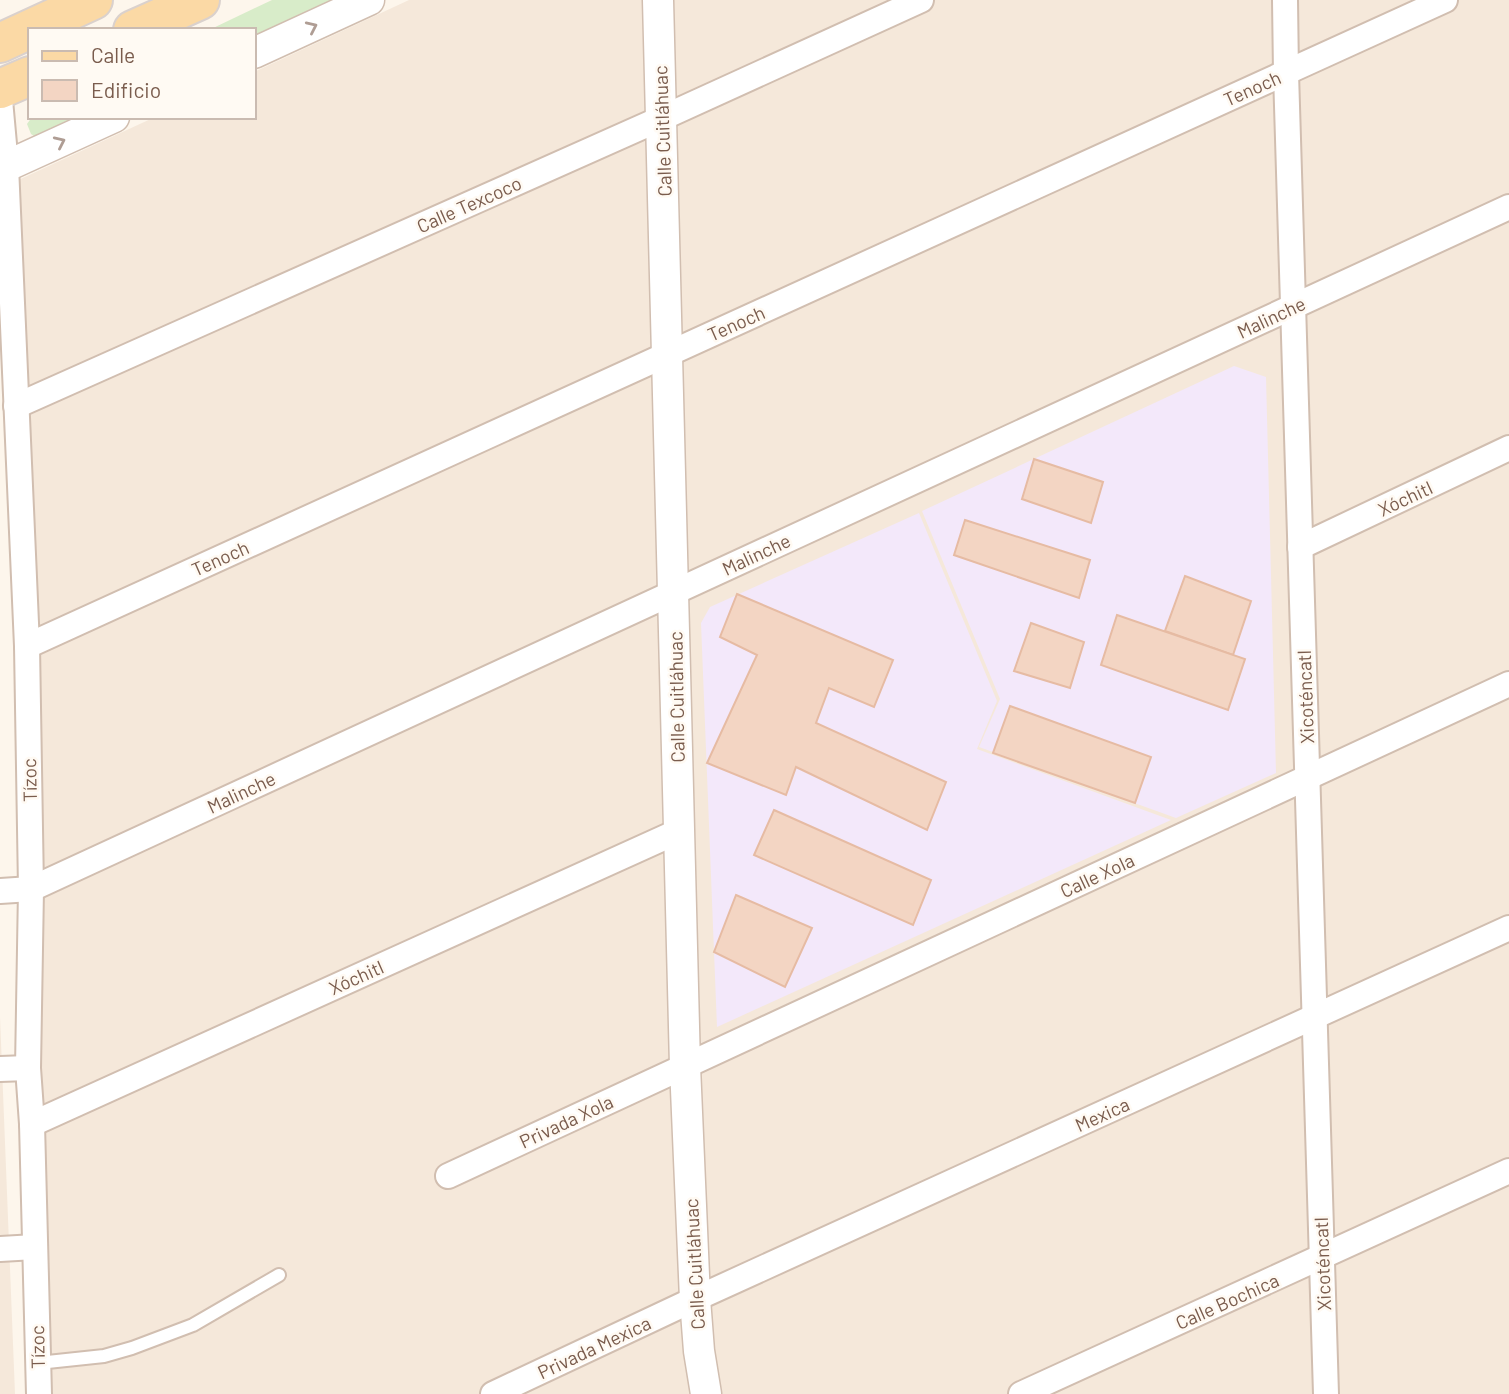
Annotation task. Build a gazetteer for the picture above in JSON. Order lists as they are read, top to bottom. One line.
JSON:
{"streets":{"street":["Tenoch","Calle Cuitláhuac","Calle Texcoco","Malinche","Xóchitl","Xicoténcatl","Tízoc","Calle Xola","Mexica","Privada Xola","Calle Bochica","Privada Mexica"]},"crossings":[["Tenoch","Calle Cuitláhuac"],["Tenoch","Xicoténcatl"],["Tenoch","Tízoc"],["Calle Cuitláhuac","Calle Texcoco"],["Calle Cuitláhuac","Malinche"],["Calle Cuitláhuac","Xóchitl"],["Calle Cuitláhuac","Calle Xola"],["Calle Cuitláhuac","Mexica"],["Calle Cuitláhuac","Privada Xola"],["Calle Cuitláhuac","Privada Mexica"],["Calle Texcoco","Tízoc"],["Malinche","Xicoténcatl"],["Malinche","Tízoc"],["Xóchitl","Xicoténcatl"],["Xóchitl","Tízoc"],["Xicoténcatl","Calle Xola"],["Xicoténcatl","Mexica"],["Xicoténcatl","Calle Bochica"],["Calle Xola","Privada Xola"],["Mexica","Privada Mexica"]],"legend":["Calle","Edificio"]}
